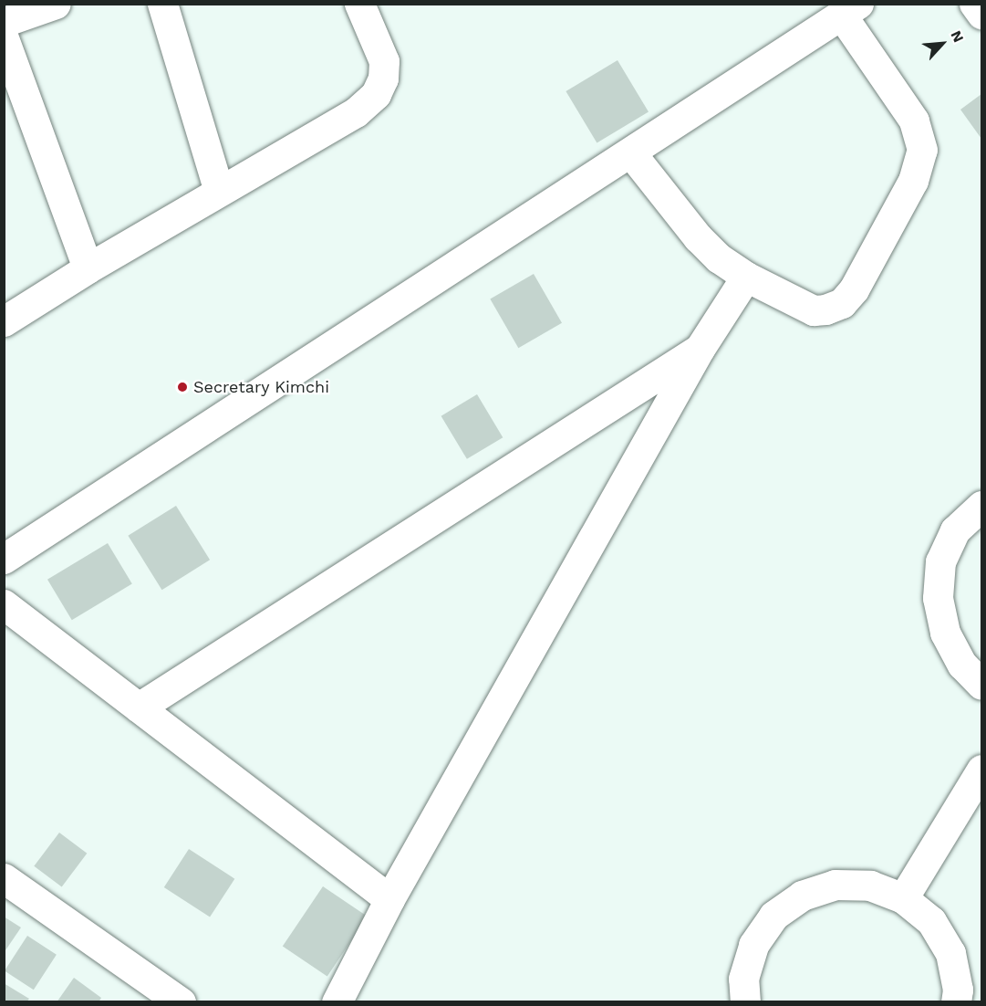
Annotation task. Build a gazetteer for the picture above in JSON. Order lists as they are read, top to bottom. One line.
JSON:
{"places":["Secretary Kimchi"],"north":"top right"}
